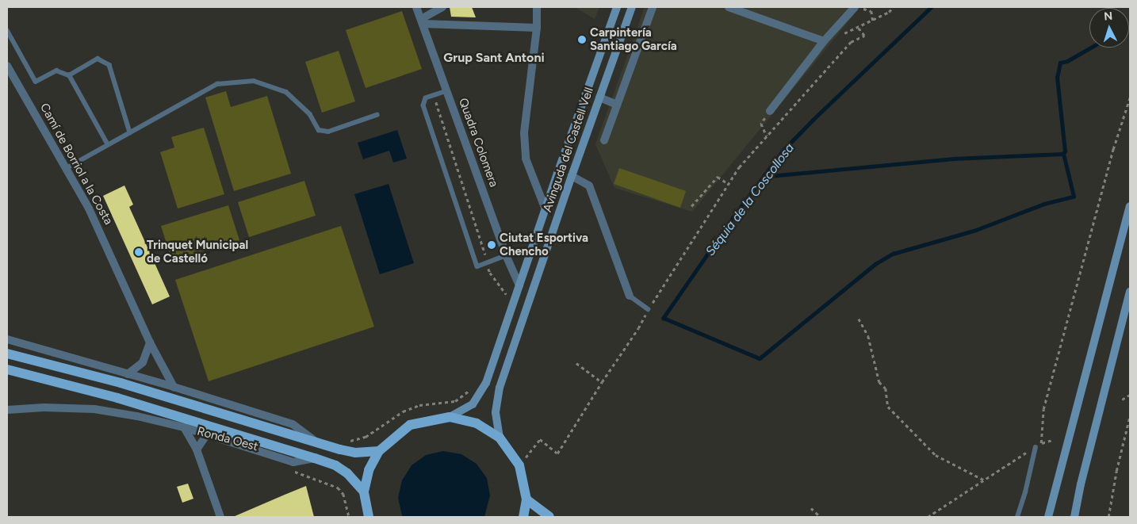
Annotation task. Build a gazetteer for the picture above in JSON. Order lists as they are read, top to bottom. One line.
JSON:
{"streets":{"main road":["Avinguda del Castell Vell","Ronda Oest"],"street":["Quadra Colomera","Camí de Borriol a la Costa"]},"crossings":[["Quadra Colomera","Avinguda del Castell Vell"],["Camí de Borriol a la Costa","Ronda Oest"]],"districts":["Grup Sant Antoni"],"water":["Séquia de la Coscollosa"],"places":["Carpintería Santiago García","Ciutat Esportiva Chencho","Trinquet Municipal de Castelló"],"north":"top"}
